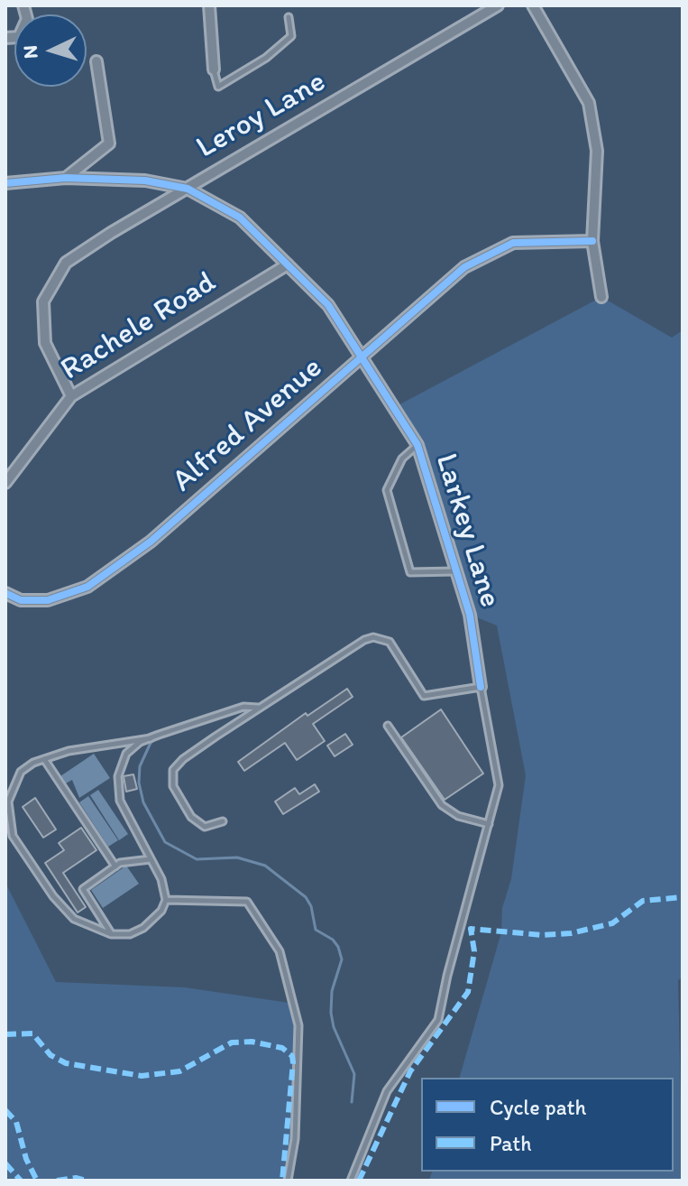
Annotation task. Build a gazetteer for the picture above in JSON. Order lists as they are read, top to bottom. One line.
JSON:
{"streets":{"street":["Leroy Lane","Rachele Road","Alfred Avenue","Larkey Lane"]},"crossings":[["Leroy Lane","Rachele Road"],["Leroy Lane","Larkey Lane"],["Rachele Road","Larkey Lane"],["Alfred Avenue","Larkey Lane"]],"legend":["Cycle path","Path"],"north":"left"}
